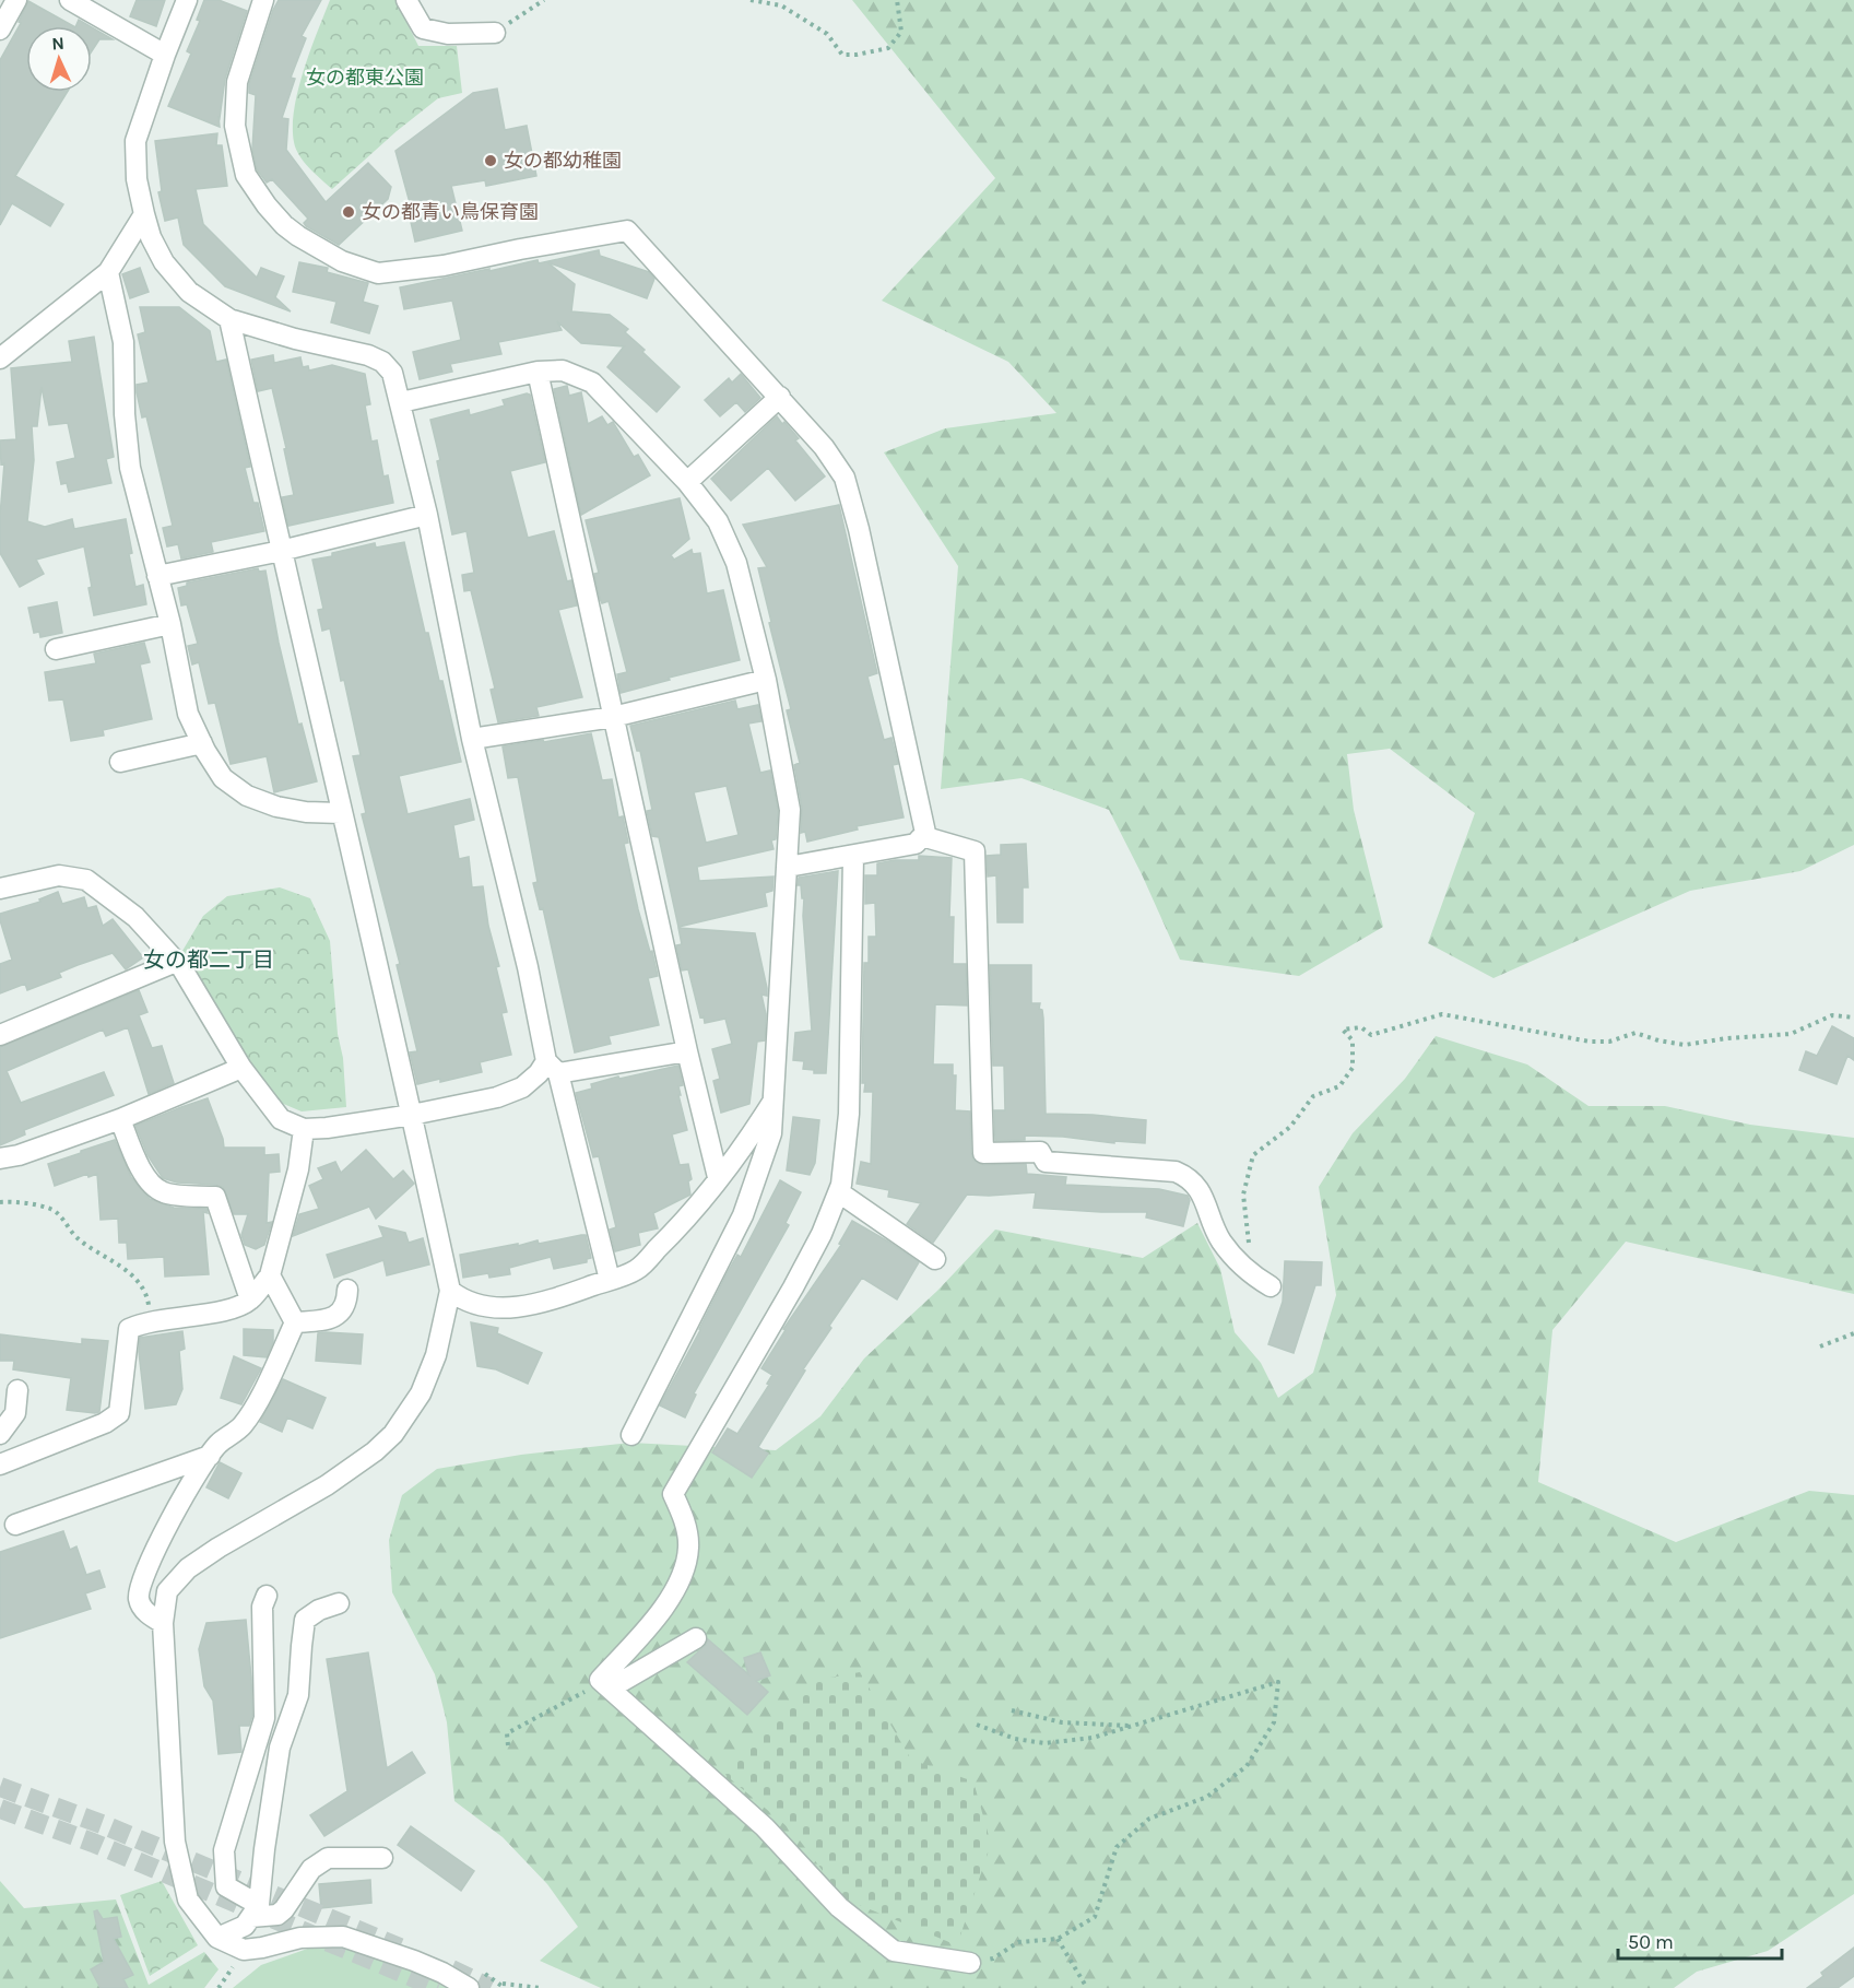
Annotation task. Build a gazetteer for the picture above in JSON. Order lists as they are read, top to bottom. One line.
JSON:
{"districts":["女の都二丁目"],"parks":["女の都東公園"],"places":["女の都幼稚園","女の都青い鳥保育園"],"scale_bar":"50 m","north":"top"}
